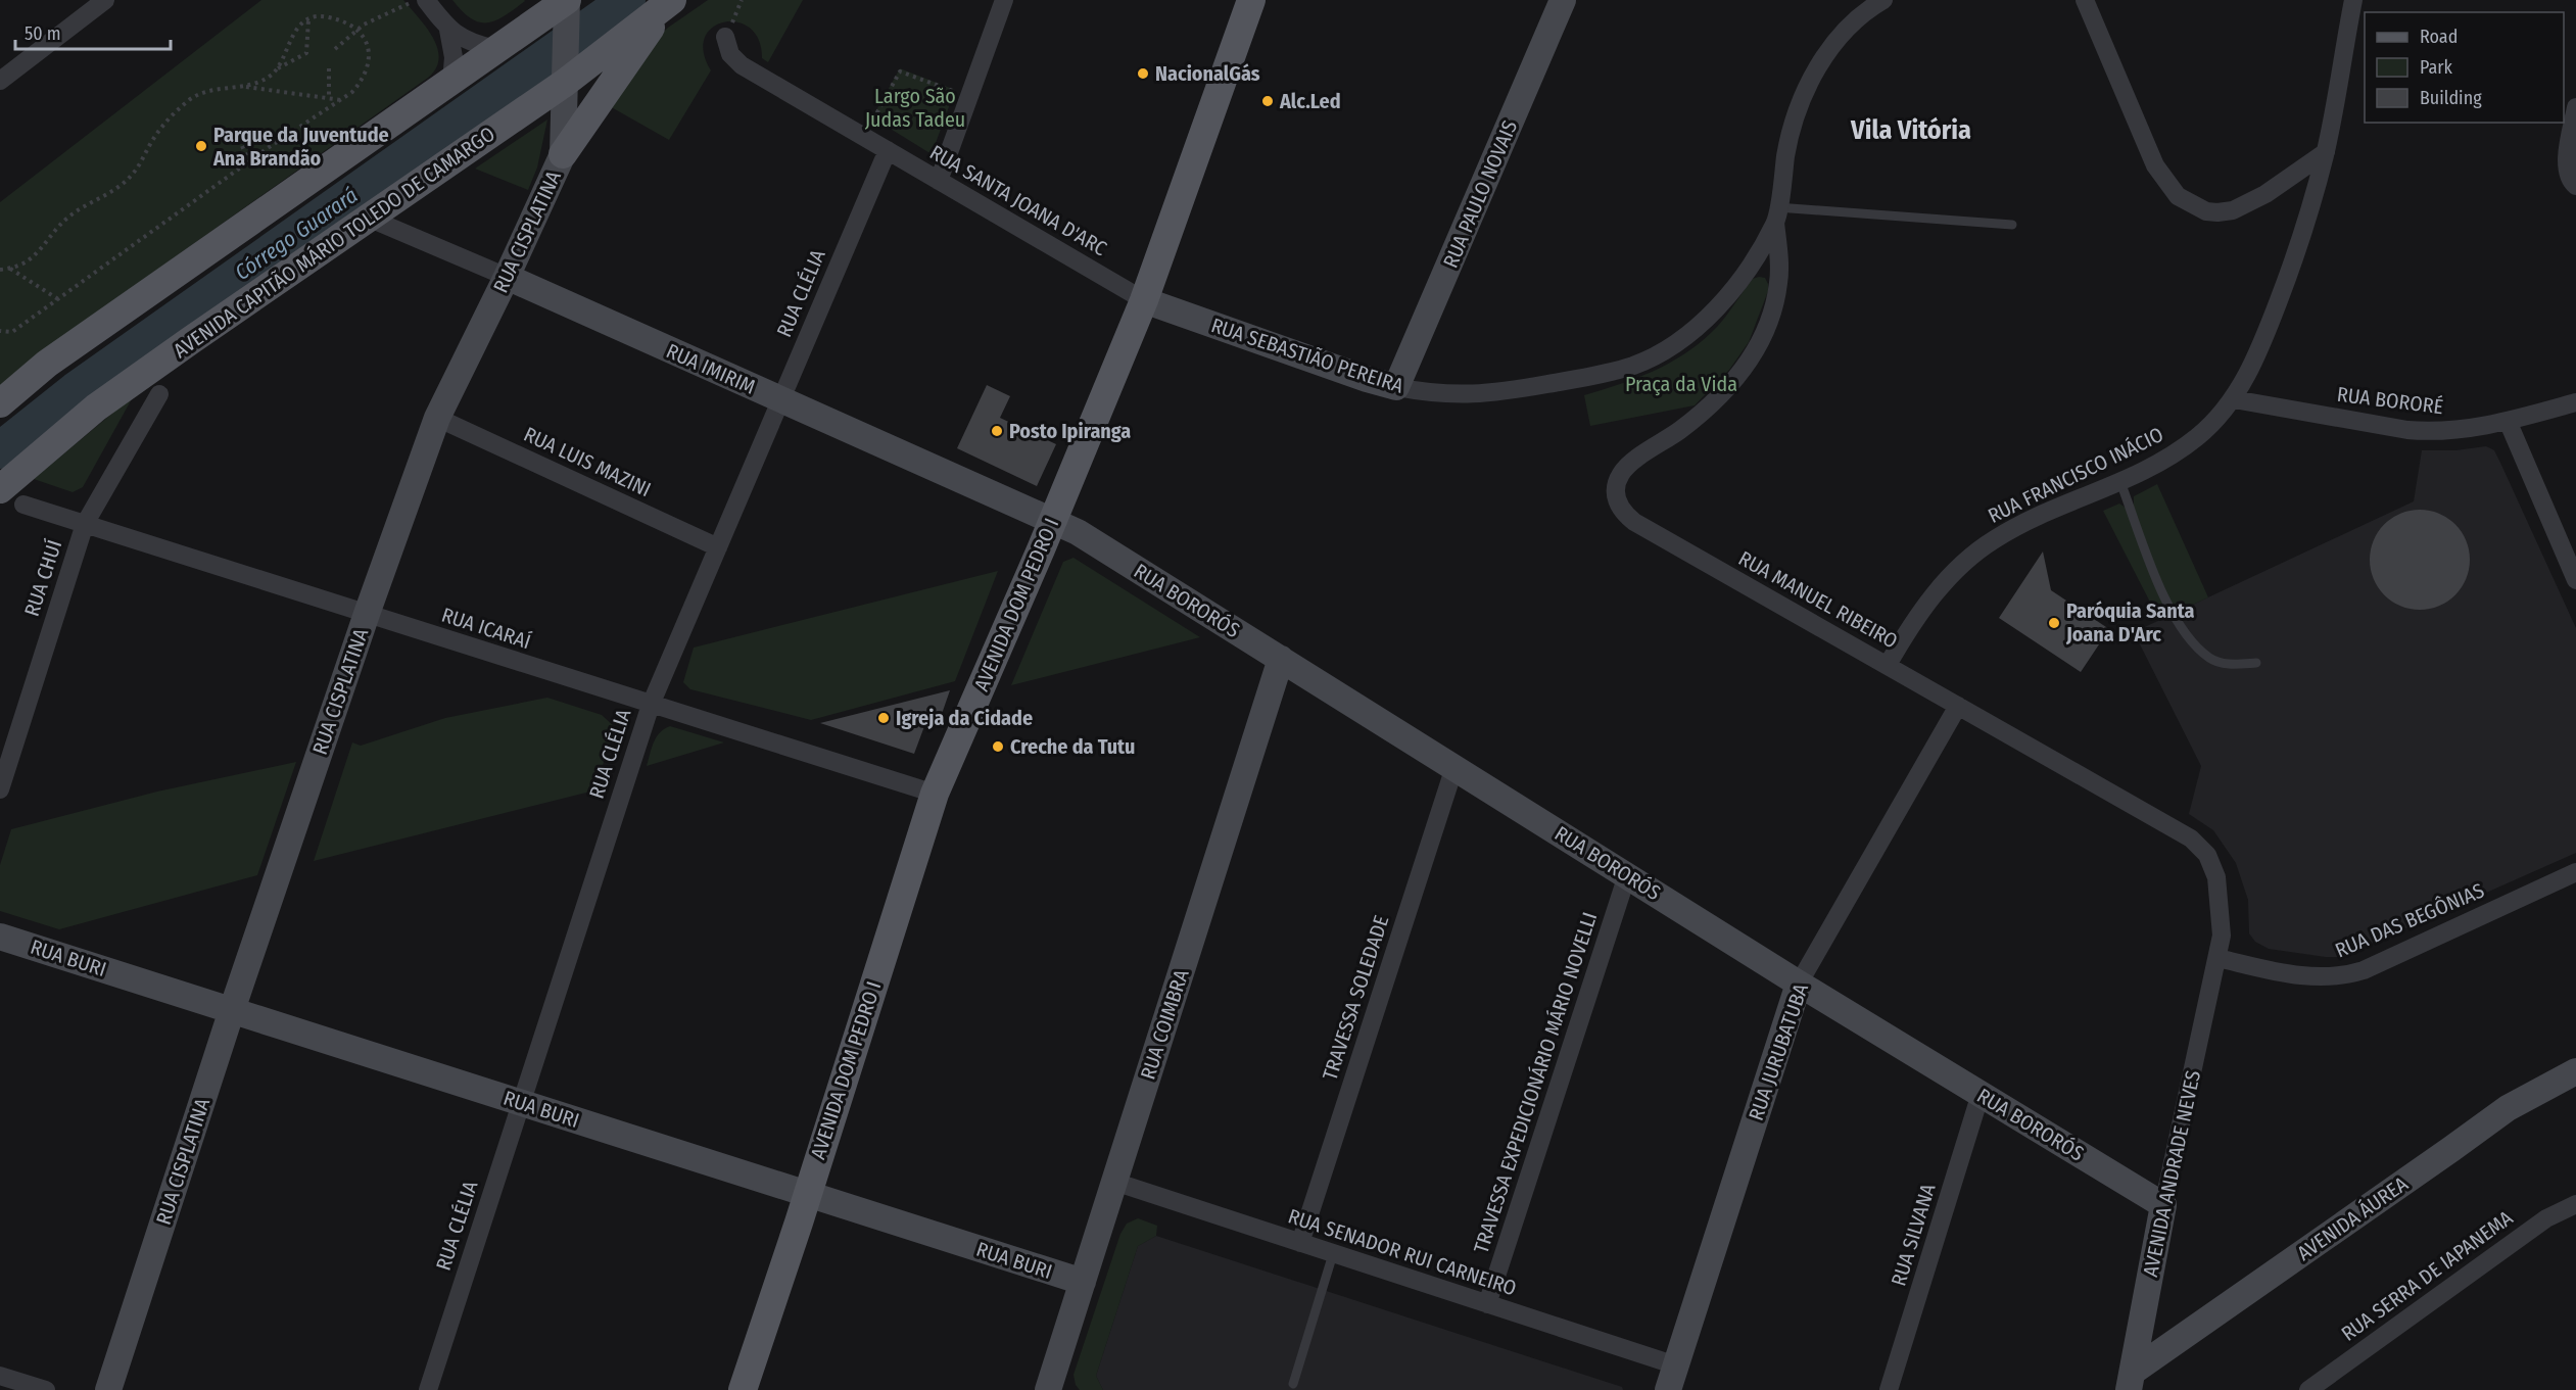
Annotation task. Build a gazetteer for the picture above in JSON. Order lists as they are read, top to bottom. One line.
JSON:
{"streets":{"main road":["AVENIDA CAPITÃO MÁRIO TOLEDO DE CAMARGO","AVENIDA DOM PEDRO I"],"street":["RUA PAULO NOVAIS","RUA SANTA JOANA D'ARC","RUA CISPLATINA","RUA CLÉLIA","RUA SEBASTIÃO PEREIRA","RUA IMIRIM","RUA BORORÉ","RUA LUIS MAZINI","RUA FRANCISCO INÁCIO","RUA CHUÍ","RUA MANUEL RIBEIRO","RUA BORORÓS","RUA ICARAÍ","RUA DAS BEGÔNIAS","RUA BURI","TRAVESSA SOLEDADE","RUA COIMBRA","RUA JURUBATUBA","TRAVESSA EXPEDICIONÁRIO MÁRIO NOVELLI","AVENIDA ANDRADE NEVES","AVENIDA ÁUREA","RUA SILVANA","RUA SENADOR RUI CARNEIRO","RUA SERRA DE IAPANEMA"]},"crossings":[["RUA PAULO NOVAIS","RUA SEBASTIÃO PEREIRA"],["RUA SANTA JOANA D'ARC","RUA CLÉLIA"],["RUA SANTA JOANA D'ARC","RUA SEBASTIÃO PEREIRA"],["RUA SANTA JOANA D'ARC","AVENIDA DOM PEDRO I"],["RUA CISPLATINA","AVENIDA CAPITÃO MÁRIO TOLEDO DE CAMARGO"],["RUA CISPLATINA","RUA IMIRIM"],["RUA CISPLATINA","RUA LUIS MAZINI"],["RUA CISPLATINA","RUA ICARAÍ"],["RUA CISPLATINA","RUA BURI"],["AVENIDA CAPITÃO MÁRIO TOLEDO DE CAMARGO","RUA IMIRIM"],["AVENIDA CAPITÃO MÁRIO TOLEDO DE CAMARGO","RUA ICARAÍ"],["RUA CLÉLIA","RUA IMIRIM"],["RUA CLÉLIA","RUA LUIS MAZINI"],["RUA CLÉLIA","RUA ICARAÍ"],["RUA CLÉLIA","RUA BURI"],["RUA SEBASTIÃO PEREIRA","RUA MANUEL RIBEIRO"],["RUA SEBASTIÃO PEREIRA","AVENIDA DOM PEDRO I"],["RUA IMIRIM","RUA BORORÓS"],["RUA IMIRIM","AVENIDA DOM PEDRO I"],["RUA BORORÉ","RUA FRANCISCO INÁCIO"],["RUA FRANCISCO INÁCIO","RUA MANUEL RIBEIRO"],["RUA CHUÍ","RUA ICARAÍ"],["RUA MANUEL RIBEIRO","RUA DAS BEGÔNIAS"],["RUA MANUEL RIBEIRO","RUA JURUBATUBA"],["RUA MANUEL RIBEIRO","AVENIDA ANDRADE NEVES"],["RUA BORORÓS","AVENIDA DOM PEDRO I"],["RUA BORORÓS","TRAVESSA SOLEDADE"],["RUA BORORÓS","RUA COIMBRA"],["RUA BORORÓS","RUA JURUBATUBA"],["RUA BORORÓS","TRAVESSA EXPEDICIONÁRIO MÁRIO NOVELLI"],["RUA BORORÓS","AVENIDA ANDRADE NEVES"],["RUA BORORÓS","RUA SILVANA"],["AVENIDA DOM PEDRO I","RUA ICARAÍ"],["AVENIDA DOM PEDRO I","RUA BURI"],["RUA DAS BEGÔNIAS","AVENIDA ANDRADE NEVES"],["RUA BURI","RUA COIMBRA"],["TRAVESSA SOLEDADE","RUA SENADOR RUI CARNEIRO"],["RUA COIMBRA","RUA SENADOR RUI CARNEIRO"],["RUA JURUBATUBA","RUA SENADOR RUI CARNEIRO"],["TRAVESSA EXPEDICIONÁRIO MÁRIO NOVELLI","RUA SENADOR RUI CARNEIRO"],["AVENIDA ANDRADE NEVES","AVENIDA ÁUREA"]],"districts":["Vila Vitória"],"water":["Córrego Guarará"],"parks":["Largo São Judas Tadeu","Praça da Vida"],"places":["NacionalGás","Alc.Led","Parque da Juventude Ana Brandão","Posto Ipiranga","Paróquia Santa Joana D'Arc","Igreja da Cidade","Creche da Tutu"],"legend":["Road","Park","Building"],"scale_bar":"50 m"}
